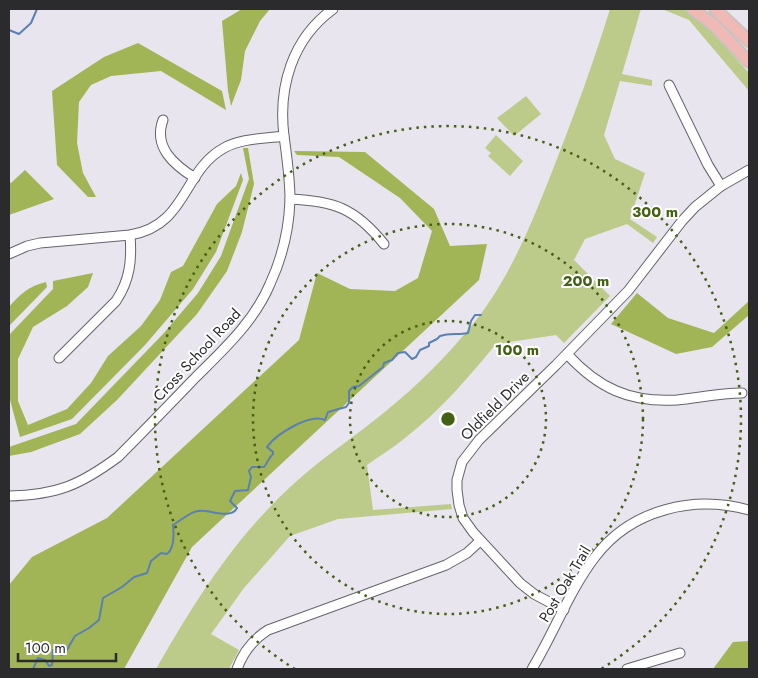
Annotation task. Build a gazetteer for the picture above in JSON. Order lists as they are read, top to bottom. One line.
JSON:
{"streets":{"street":["Cross School Road","Oldfield Drive","Post Oak Trail"]},"crossings":[["Oldfield Drive","Post Oak Trail"]],"scale_bar":"100 m","rings":["300 m","200 m","100 m"]}
